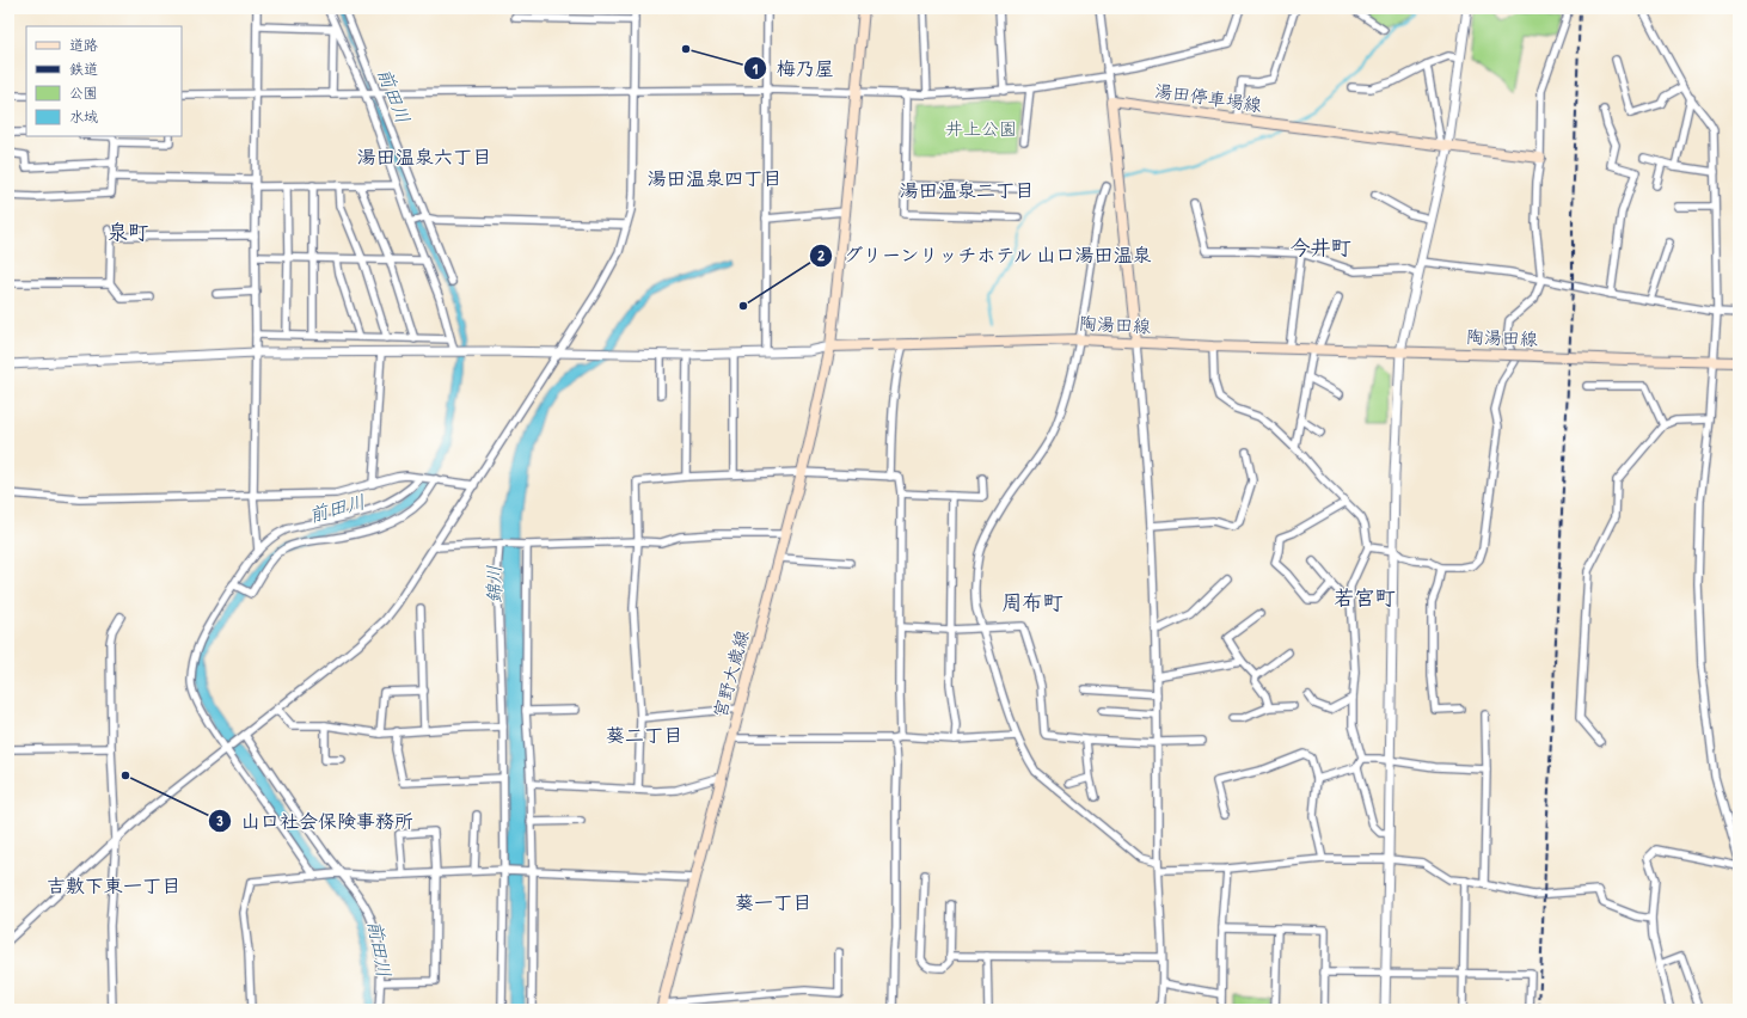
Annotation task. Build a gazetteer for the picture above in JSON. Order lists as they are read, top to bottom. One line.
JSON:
{"streets":{"main road":["湯田停車場線","陶湯田線","宮野大歳線"]},"crossings":[["陶湯田線","宮野大歳線"]],"districts":["湯田温泉六丁目","湯田温泉四丁目","湯田温泉二丁目","泉町","今井町","若宮町","周布町","葵二丁目","吉敷下東一丁目","葵一丁目"],"water":["前田川","錦川"],"parks":["井上公園"],"places":["梅乃屋","グリーンリッチホテル 山口湯田温泉","山口社会保険事務所"],"legend":["道路","鉄道","公園","水域"]}
